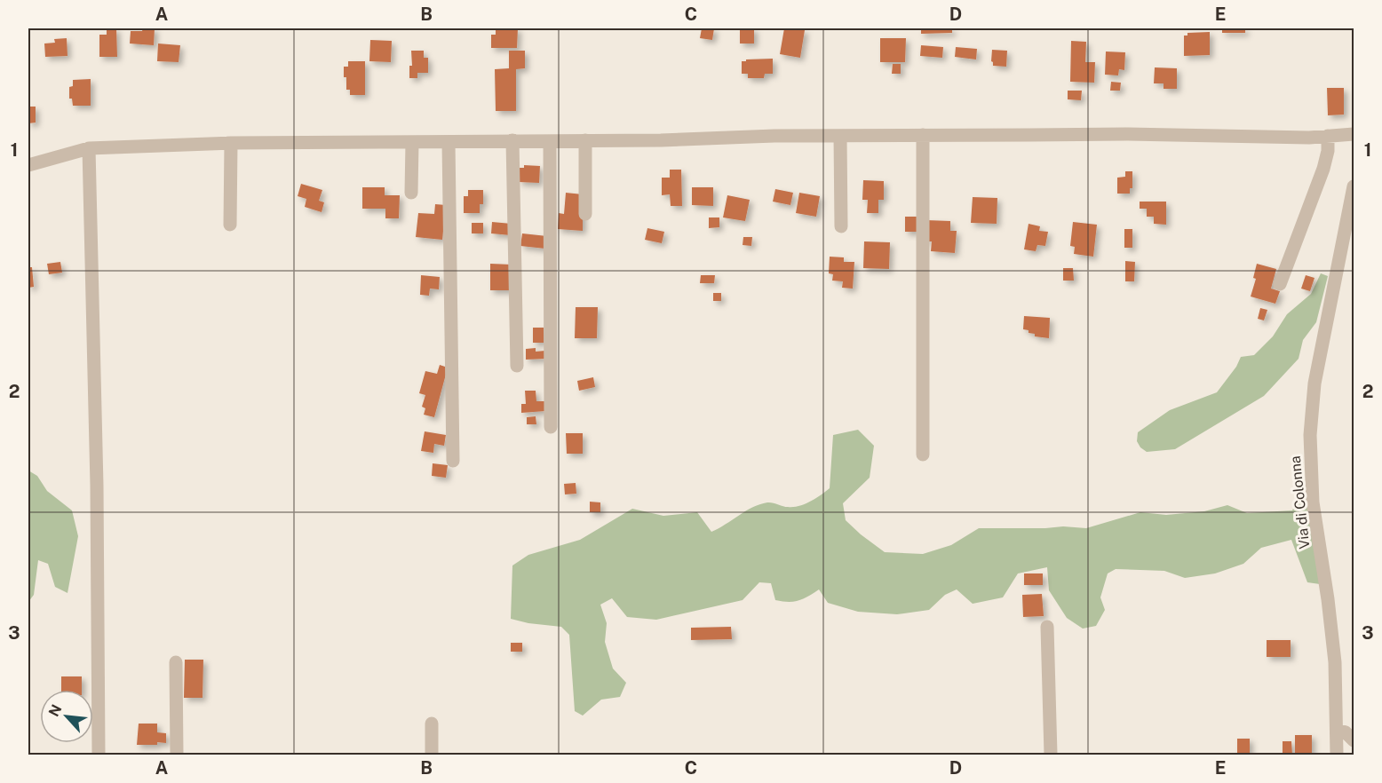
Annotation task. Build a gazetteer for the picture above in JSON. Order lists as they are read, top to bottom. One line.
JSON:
{"streets":{"street":["Via di Colonna"]},"north":"top left","grid":{"columns":["A","B","C","D","E"],"rows":["1","2","3"]}}
